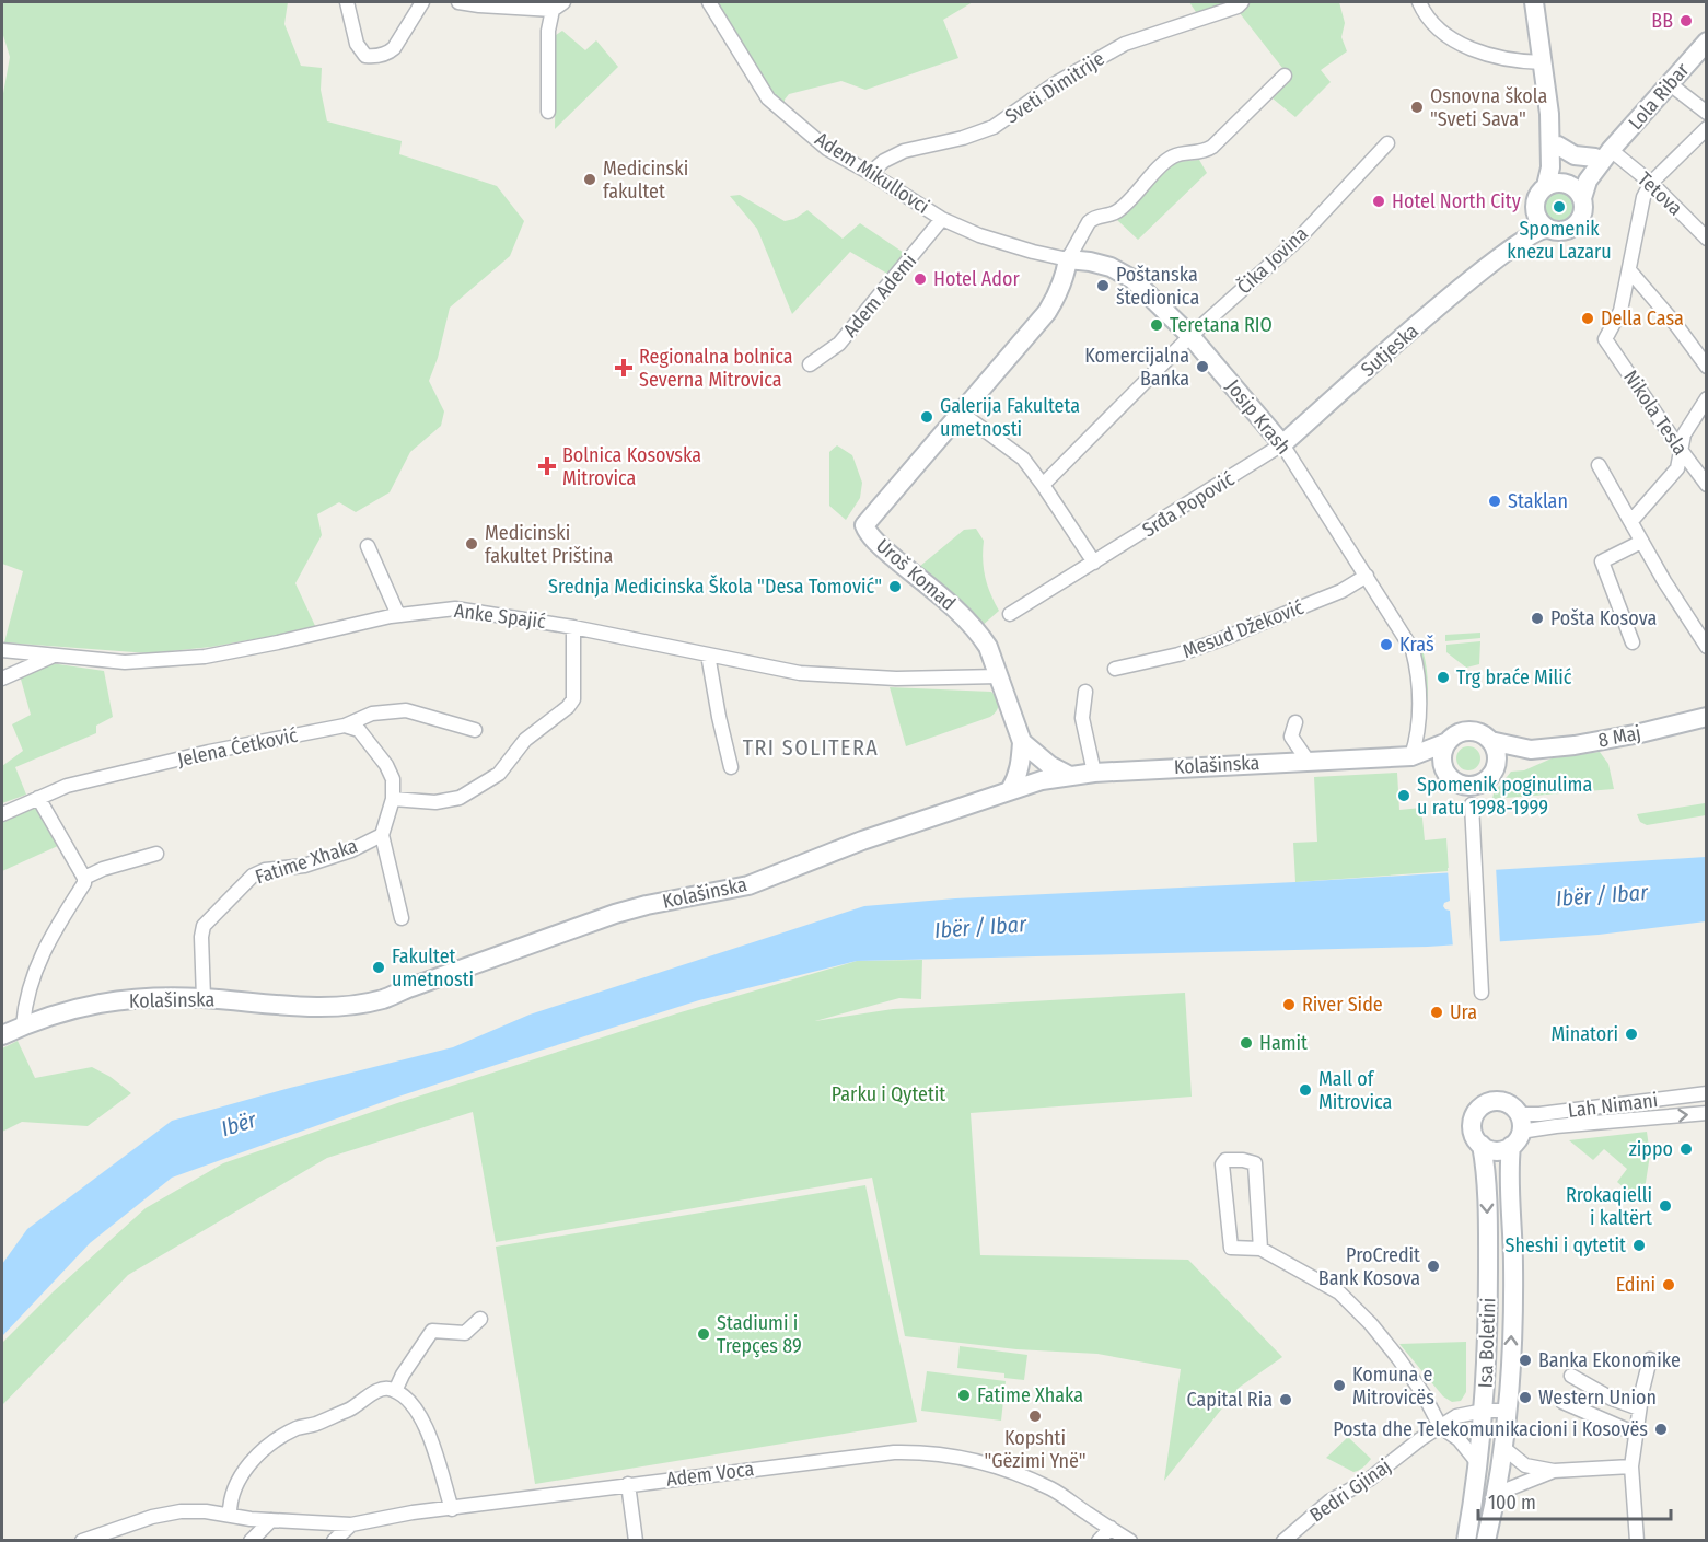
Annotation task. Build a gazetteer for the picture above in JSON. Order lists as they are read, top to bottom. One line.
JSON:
{"streets":{"street":["Sveti Dimitrije","Lola Ribar","Adem Mikullovci","Tetova","Čika Jovina","Adem Ademi","Sutjeska","Nikola Tesla","Josip Krash","Srđa Popović","Uroš Komad","Anke Spajić","Mesud Džeković","8 Maj","Jelena Ćetković","Kolašinska","Fatime Xhaka","Lah Nimani","Isa Boletini","Adem Voca","Bedri Gjinaj"]},"crossings":[["Sveti Dimitrije","Adem Mikullovci"],["Lola Ribar","Tetova"],["Lola Ribar","Sutjeska"],["Adem Mikullovci","Adem Ademi"],["Adem Mikullovci","Josip Krash"],["Čika Jovina","Josip Krash"],["Adem Ademi","Josip Krash"],["Sutjeska","Josip Krash"],["Sutjeska","Srđa Popović"],["Josip Krash","Srđa Popović"],["Josip Krash","Uroš Komad"],["Josip Krash","Mesud Džeković"],["Josip Krash","Kolašinska"],["Uroš Komad","Anke Spajić"],["8 Maj","Kolašinska"],["Jelena Ćetković","Fatime Xhaka"],["Kolašinska","Fatime Xhaka"],["Lah Nimani","Isa Boletini"],["Isa Boletini","Bedri Gjinaj"]],"districts":["TRI SOLITERA"],"water":["Ibër / Ibar","Ibër"],"parks":["Parku i Qytetit"],"places":{"other":["BB","Osnovna škola \"Sveti Sava\"","Medicinski fakultet","Hotel North City","Spomenik knezu Lazaru","Hotel Ador","Poštanska štedionica","Della Casa","Teretana RIO","Komercijalna Banka","Galerija Fakulteta umetnosti","Staklan","Medicinski fakultet Priština","Srednja Medicinska Škola \"Desa Tomović\"","Pošta Kosova","Kraš","Trg braće Milić","Spomenik poginulima u ratu 1998-1999","Fakultet umetnosti","River Side","Ura","Minatori","Hamit","Mall of Mitrovica","zippo","Rrokaqielli i kaltërt","Sheshi i qytetit","ProCredit Bank Kosova","Edini","Stadiumi i Trepçes 89","Banka Ekonomike","Komuna e Mitrovicës","Fatime Xhaka","Western Union","Capital Ria","Kopshti \"Gëzimi Ynë\"","Posta dhe Telekomunikacioni i Kosovës"],"health":["Regionalna bolnica Severna Mitrovica","Bolnica Kosovska Mitrovica"]},"scale_bar":"100 m"}
